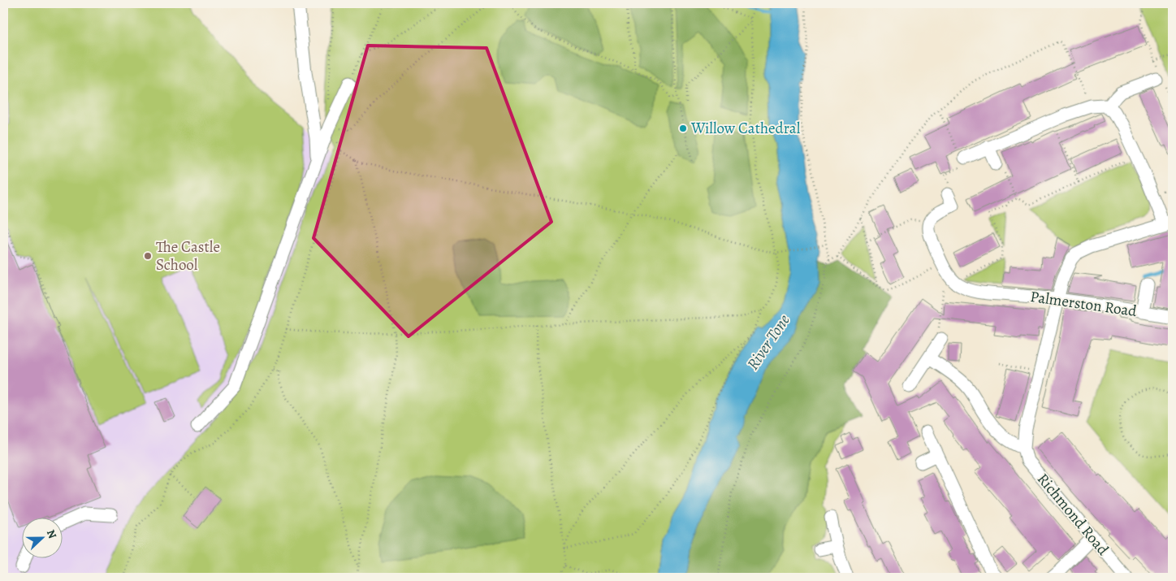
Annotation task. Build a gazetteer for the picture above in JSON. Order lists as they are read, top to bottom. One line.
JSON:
{"streets":{"street":["Palmerston Road","Richmond Road"]},"crossings":[["Palmerston Road","Richmond Road"]],"water":["River Tone"],"places":["Willow Cathedral","The Castle School"],"north":"right"}
